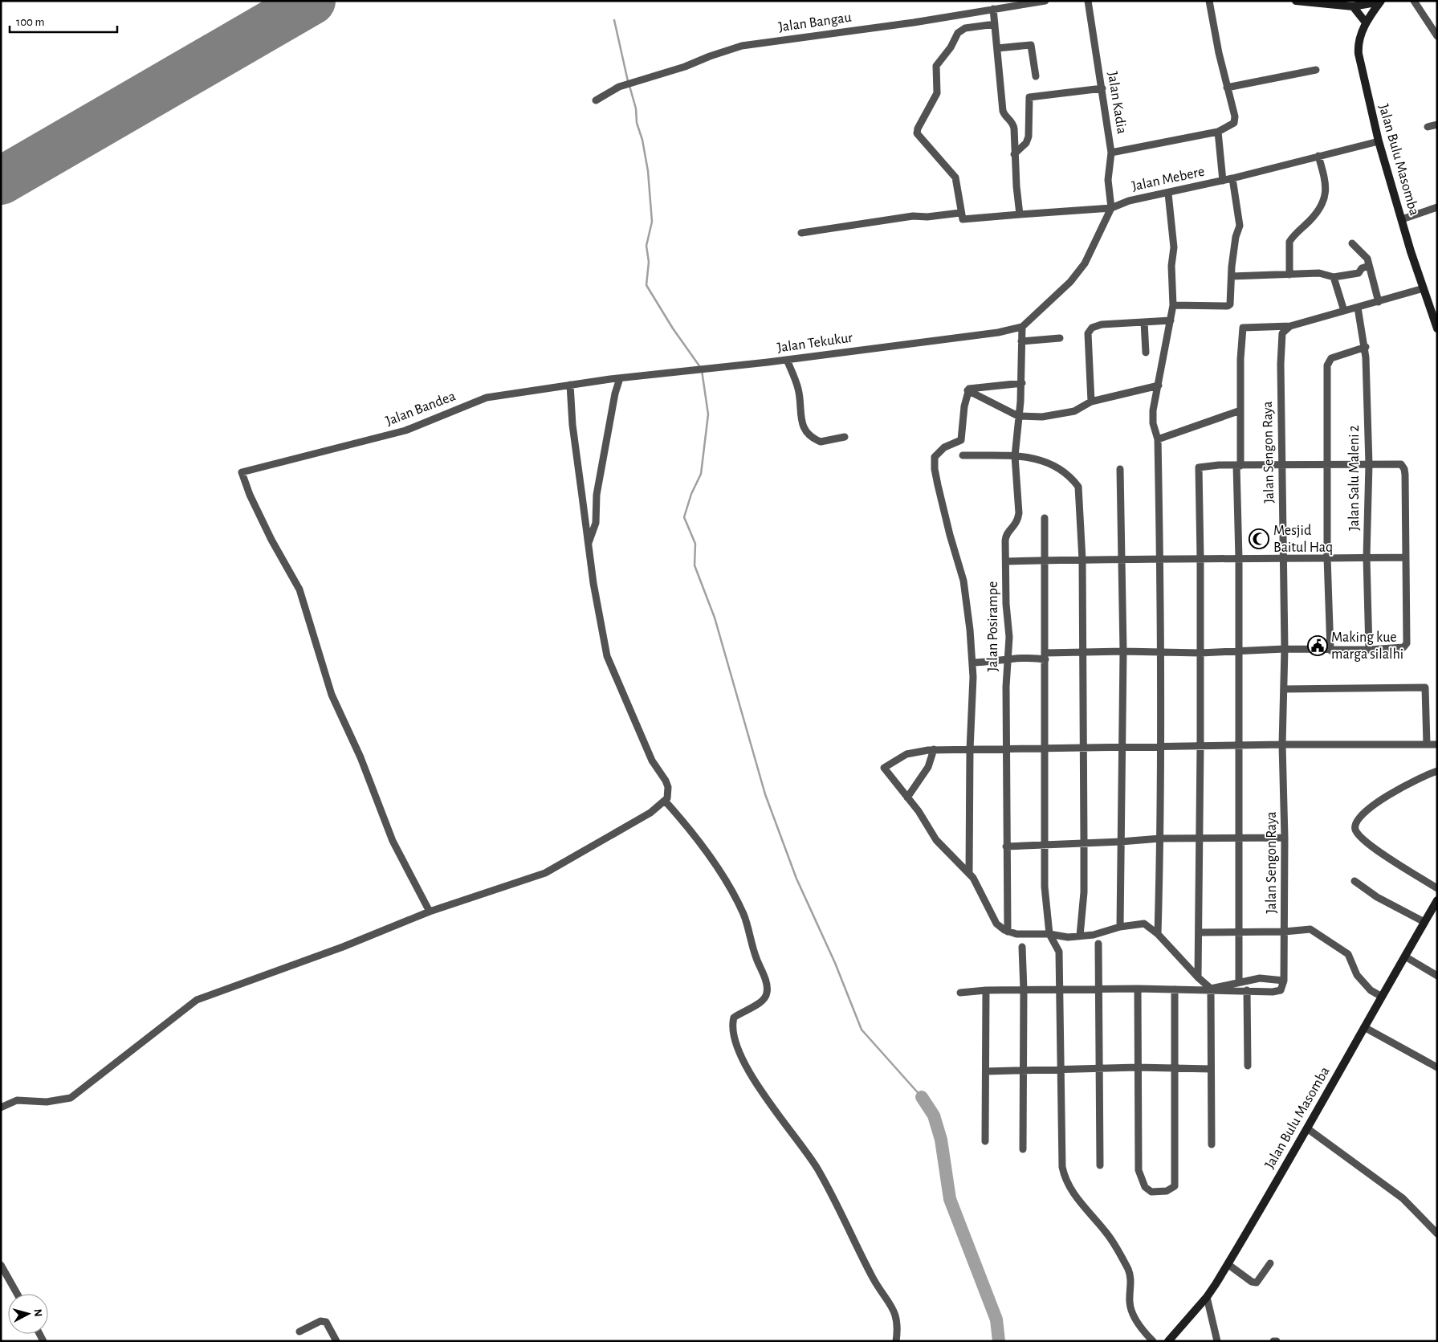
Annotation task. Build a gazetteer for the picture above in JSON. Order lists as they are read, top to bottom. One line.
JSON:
{"streets":{"street":["Jalan Bangau","Jalan Kadia","Jalan Bulu Masomba","Jalan Mebere","Jalan Tekukur","Jalan Bandea","Jalan Sengon Raya","Jalan Salu Maleni 2","Jalan Posirampe"]},"crossings":[["Jalan Kadia","Jalan Mebere"],["Jalan Bulu Masomba","Jalan Mebere"],["Jalan Tekukur","Jalan Bandea"],["Jalan Tekukur","Jalan Posirampe"]],"places":{"mosque":["Mesjid Baitul Haq"],"public building":["Making kue marga silalhi"]},"scale_bar":"100 m","north":"right"}
